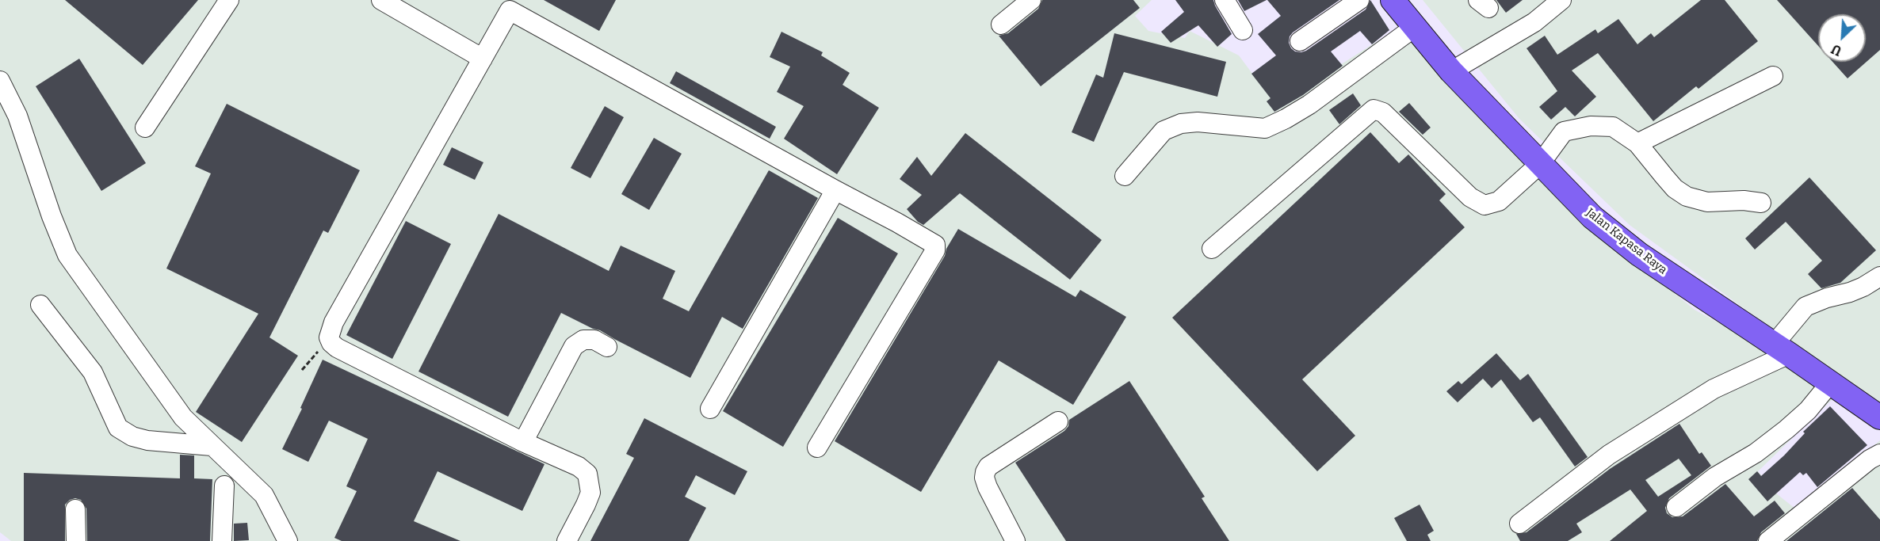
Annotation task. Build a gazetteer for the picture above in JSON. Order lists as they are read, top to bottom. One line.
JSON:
{"streets":{"main road":["Jalan Kapasa Raya"]},"north":"bottom left"}
